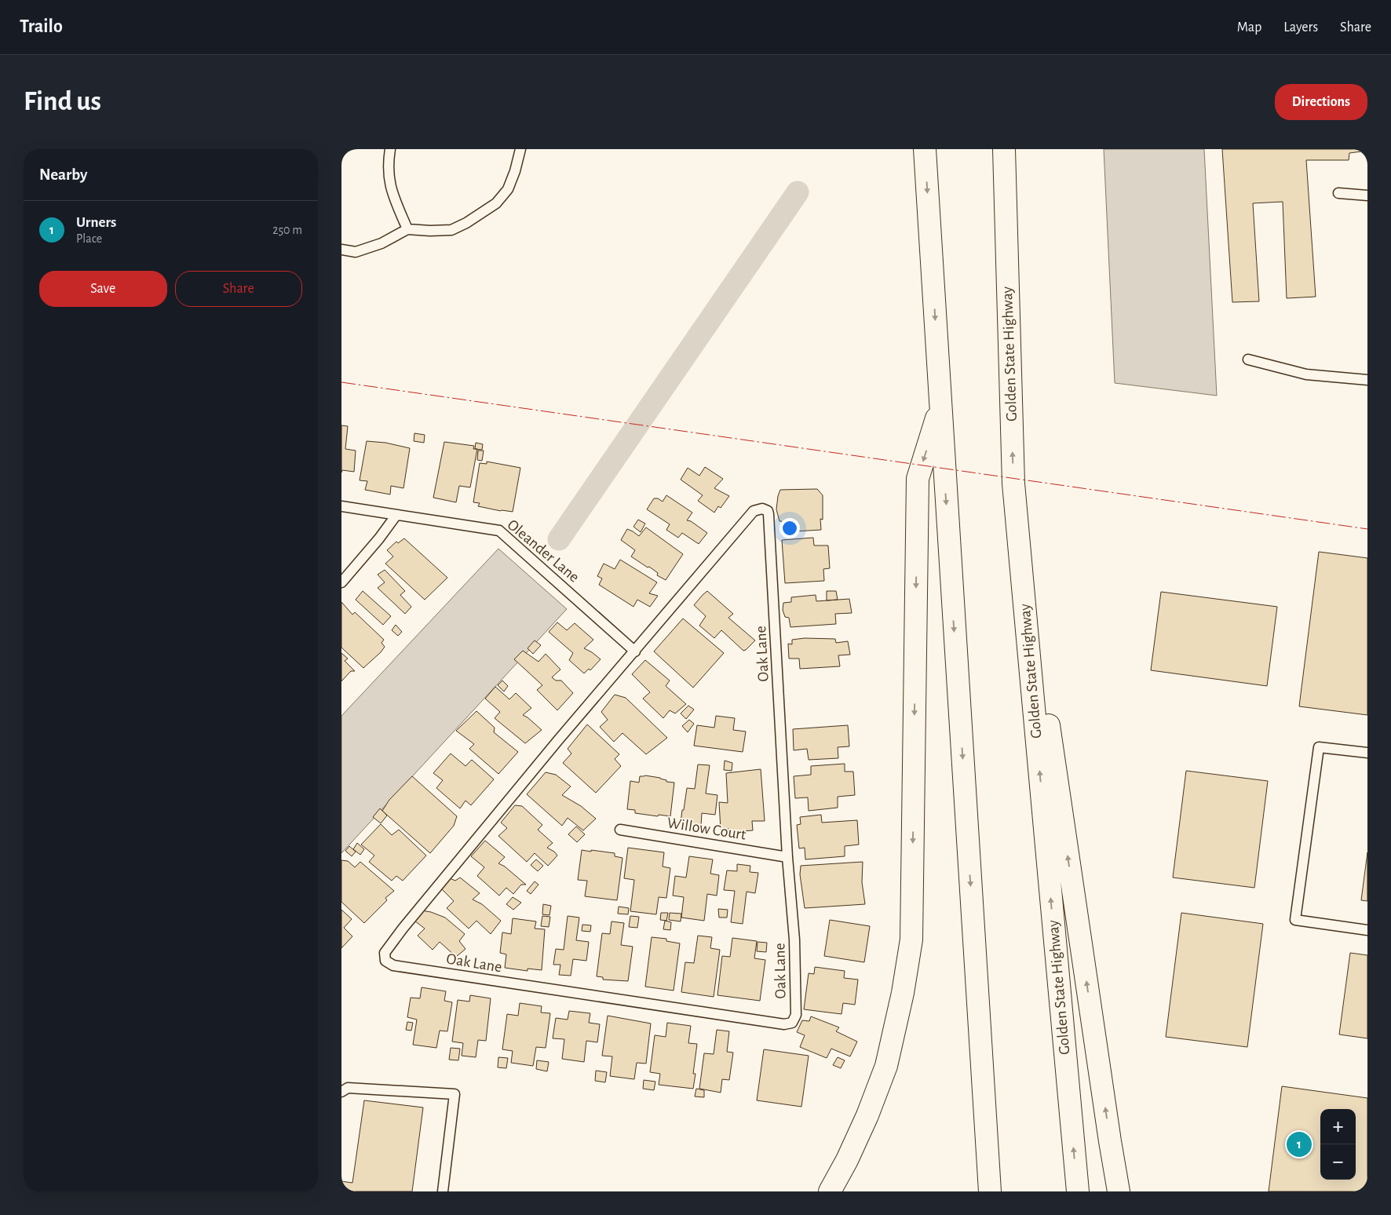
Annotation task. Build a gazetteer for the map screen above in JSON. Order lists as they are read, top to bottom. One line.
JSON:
{"streets":{"highway":["Golden State Highway"],"lane":["Oleander Lane","Oak Lane","Willow Court"]},"crossings":[["Oleander Lane","Oak Lane"],["Oak Lane","Willow Court"]],"page":{"header":"Trailo","nav":["Map","Layers","Share"],"buttons":["Directions",["Save","Share"]],"title":"Find us","heading":"Nearby","list":[{"mark":"1","name":"Urners","note":"Place","value":"250 m"}],"map_buttons":["+","−"],"pins":"1"}}
